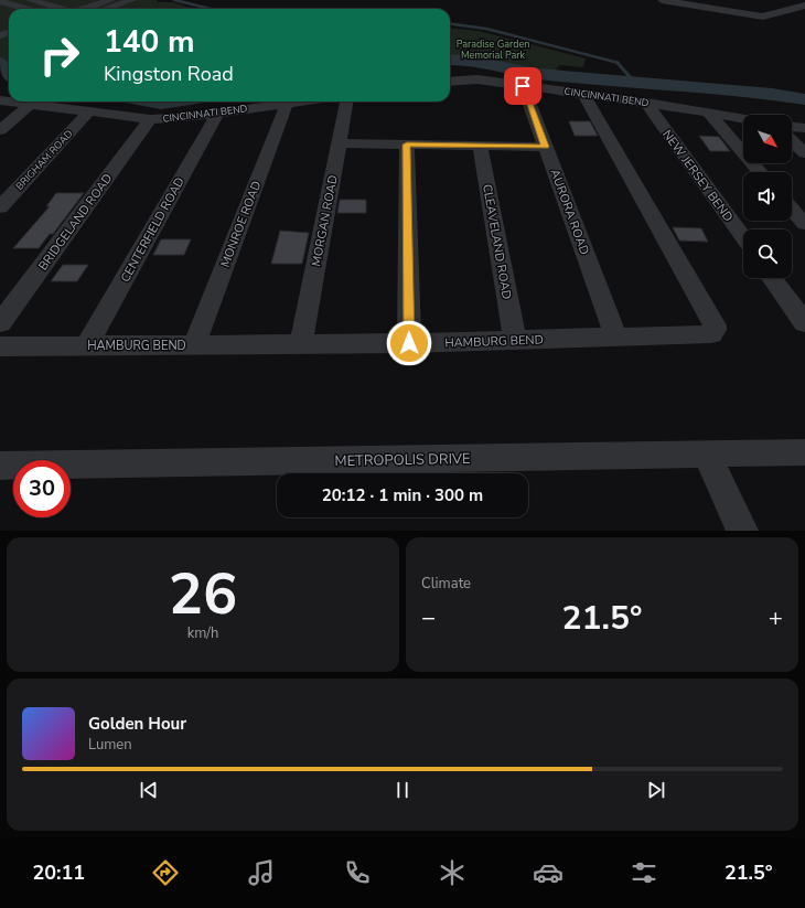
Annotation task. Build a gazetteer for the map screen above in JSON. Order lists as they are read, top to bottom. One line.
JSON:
{"streets":{"street":["CINCINNATI BEND","BRIGHAM ROAD","NEW JERSEY BEND","AURORA ROAD","MORGAN ROAD","BRIDGELAND ROAD","MONROE ROAD","CENTERFIELD ROAD","CLEAVELAND ROAD","HAMBURG BEND","METROPOLIS DRIVE"]},"crossings":[["CINCINNATI BEND","BRIGHAM ROAD"],["CINCINNATI BEND","NEW JERSEY BEND"],["CINCINNATI BEND","AURORA ROAD"],["CINCINNATI BEND","BRIDGELAND ROAD"],["CINCINNATI BEND","MONROE ROAD"],["CINCINNATI BEND","CENTERFIELD ROAD"],["CINCINNATI BEND","HAMBURG BEND"],["AURORA ROAD","HAMBURG BEND"],["MORGAN ROAD","HAMBURG BEND"],["MONROE ROAD","HAMBURG BEND"],["CENTERFIELD ROAD","HAMBURG BEND"],["CLEAVELAND ROAD","HAMBURG BEND"]],"parks":["Paradise Garden Memorial Park"],"north":"bottom right","page":{"turn":["140 m","Kingston Road"],"limit":"30","trip":"20:12 · 1 min · 300 m","tile":[["26","km/h"],"Climate"],"heat":["−","21.5°","+"],"song":["Golden Hour","Lumen"],"tabs":["20:11","21.5°"]}}
